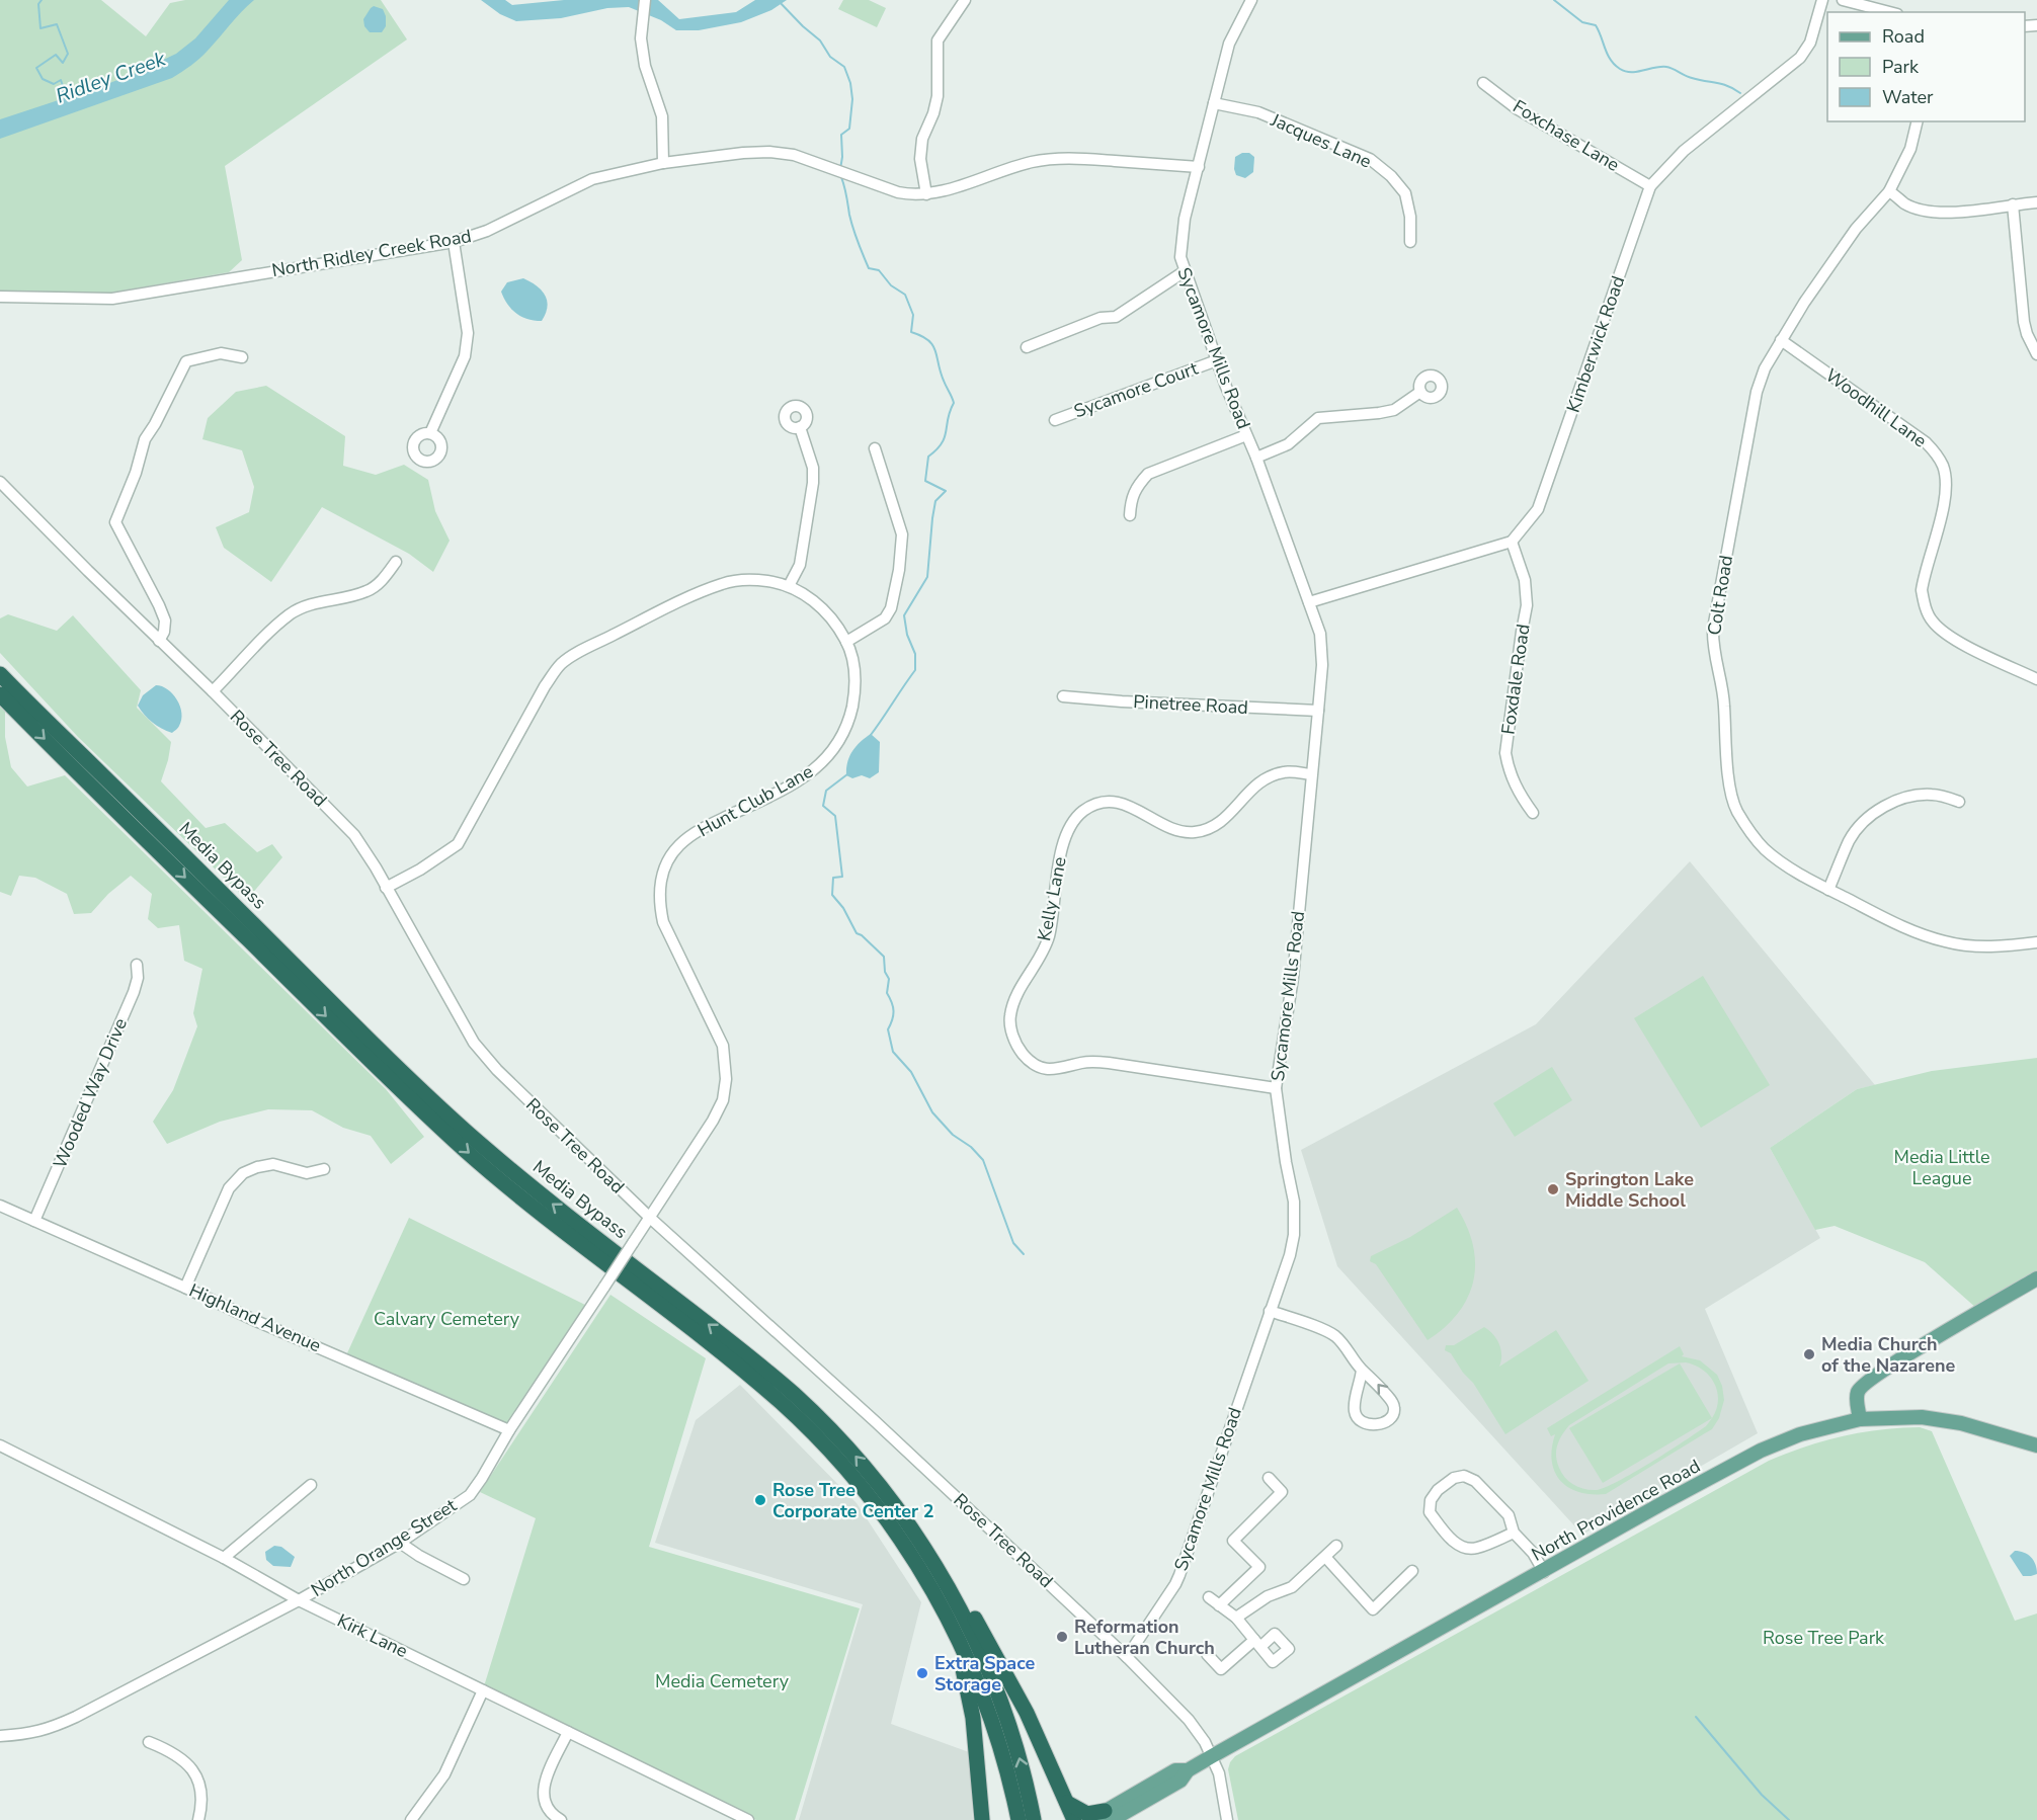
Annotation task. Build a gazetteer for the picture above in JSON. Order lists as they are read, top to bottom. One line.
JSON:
{"streets":{"highway":["Media Bypass"],"main road":["North Providence Road"],"street":["Foxchase Lane","Jacques Lane","North Ridley Creek Road","Kimberwick Road","Sycamore Mills Road","Sycamore Court","Woodhill Lane","Colt Road","Foxdale Road","Pinetree Road","Rose Tree Road","Hunt Club Lane","Kelly Lane","Wooded Way Drive","Highland Avenue","North Orange Street","Kirk Lane"]},"crossings":[["Foxchase Lane","Kimberwick Road"],["North Ridley Creek Road","Sycamore Mills Road"],["Kimberwick Road","Foxdale Road"],["Sycamore Mills Road","Sycamore Court"],["Sycamore Mills Road","Pinetree Road"],["Sycamore Mills Road","Rose Tree Road"],["Sycamore Mills Road","Kelly Lane"],["Woodhill Lane","Colt Road"],["Rose Tree Road","Hunt Club Lane"],["Rose Tree Road","North Providence Road"],["Rose Tree Road","North Orange Street"],["Hunt Club Lane","North Orange Street"],["Wooded Way Drive","Highland Avenue"],["Highland Avenue","North Orange Street"],["North Orange Street","Kirk Lane"]],"water":["Ridley Creek"],"parks":["Media Little League","Calvary Cemetery","Rose Tree Park","Media Cemetery"],"places":["Springton Lake Middle School","Media Church of the Nazarene","Rose Tree Corporate Center 2","Reformation Lutheran Church","Extra Space Storage"],"legend":["Road","Park","Water"]}
